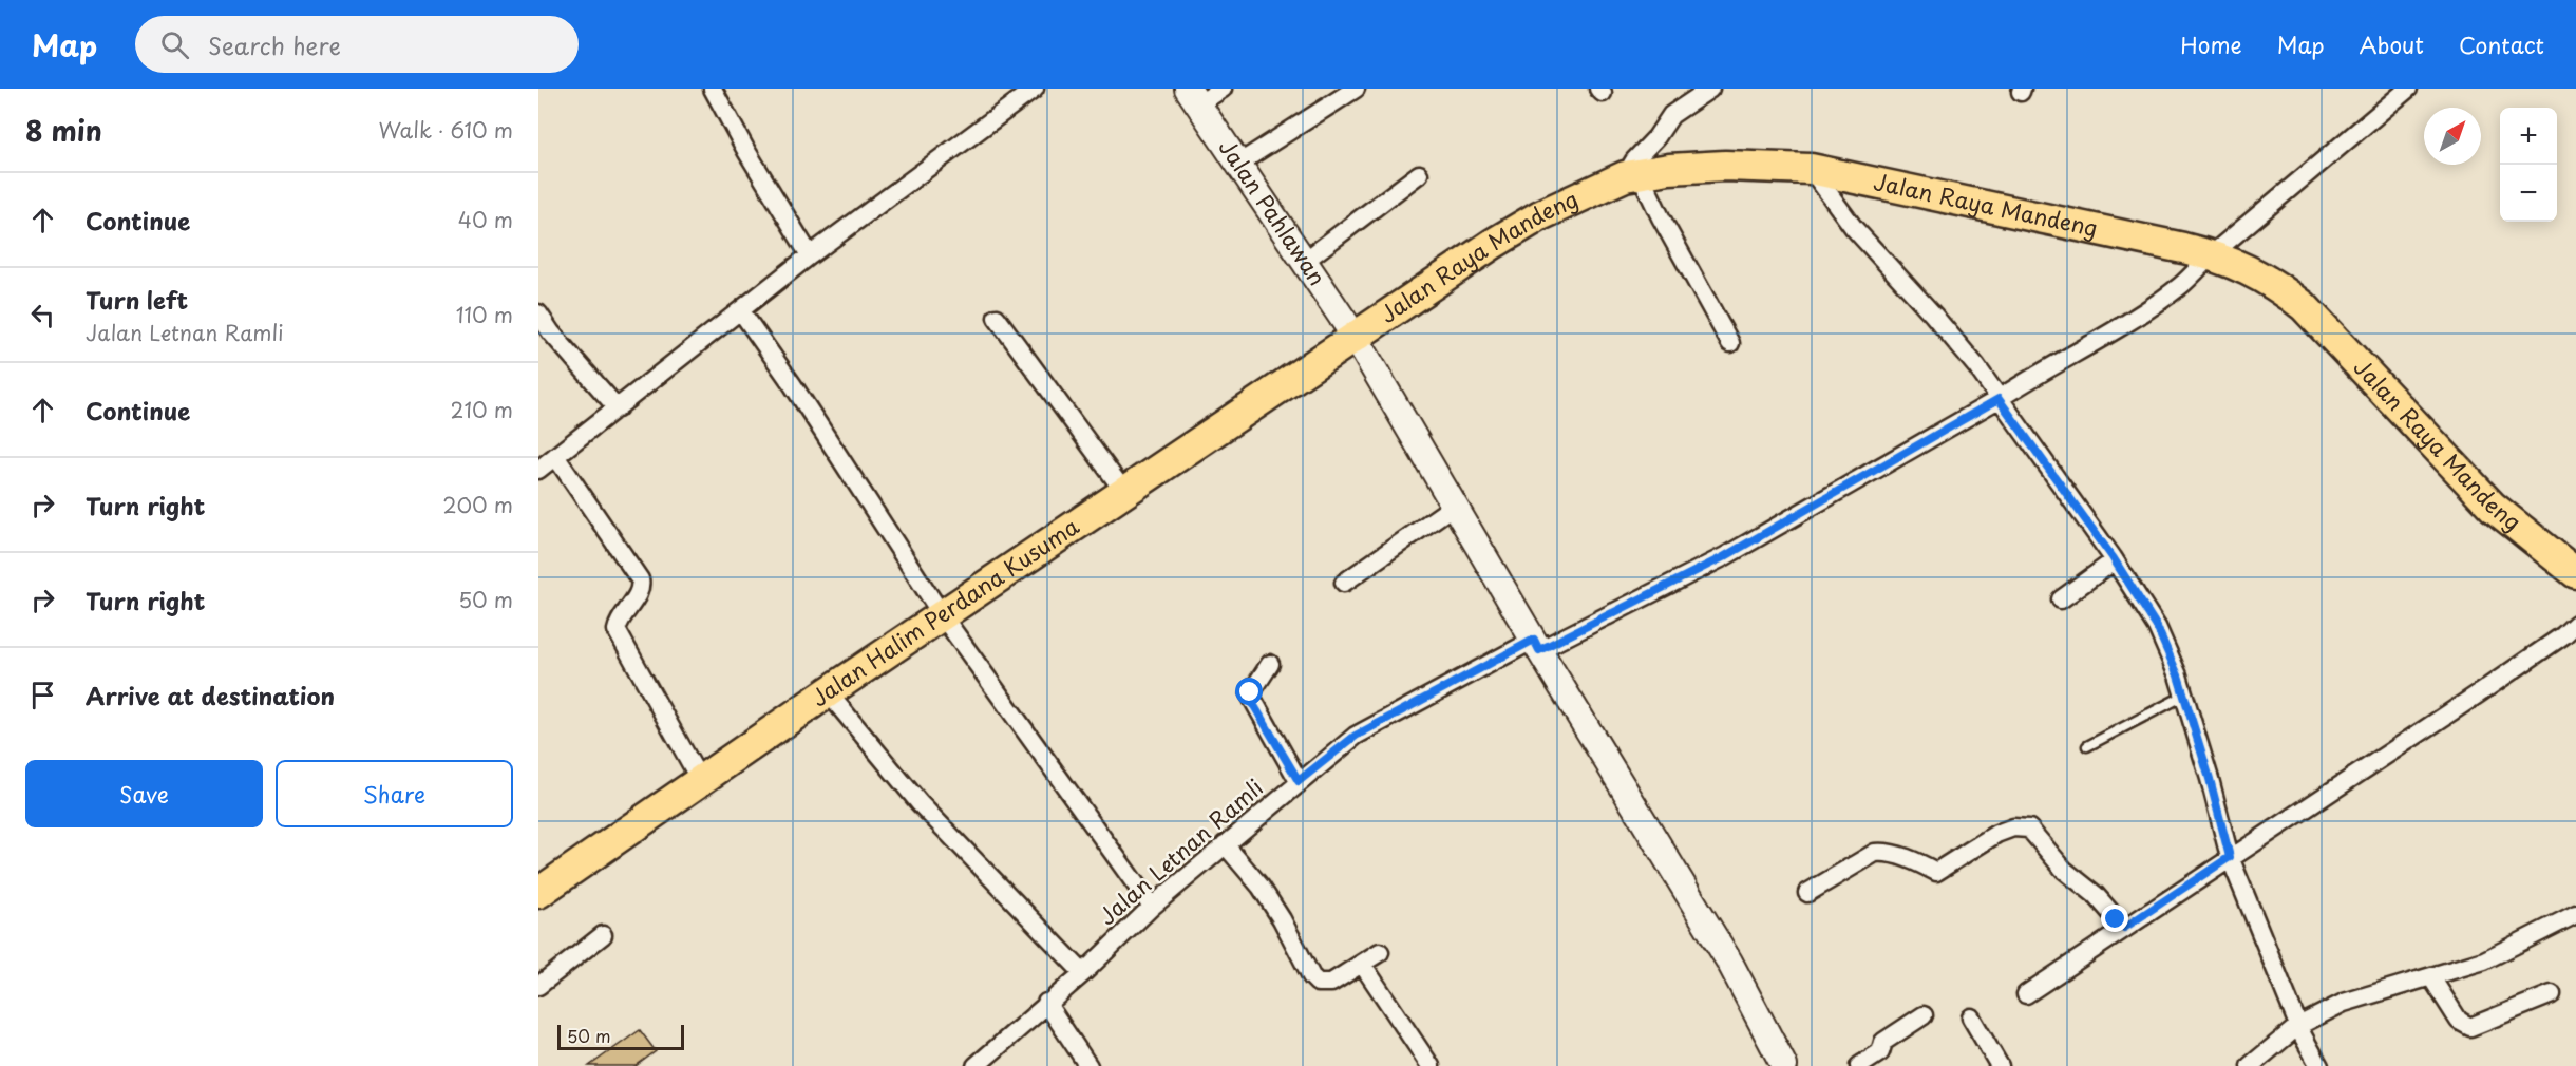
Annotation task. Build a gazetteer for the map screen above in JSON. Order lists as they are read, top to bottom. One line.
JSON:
{"streets":{"highway":["Jalan Raya Mandeng","Jalan Halim Perdana Kusuma"],"main road":["Jalan Pahlawan"],"street":["Jalan Letnan Ramli"]},"crossings":[["Jalan Raya Mandeng","Jalan Pahlawan"],["Jalan Raya Mandeng","Jalan Halim Perdana Kusuma"],["Jalan Raya Mandeng","Jalan Letnan Ramli"],["Jalan Pahlawan","Jalan Halim Perdana Kusuma"],["Jalan Pahlawan","Jalan Letnan Ramli"]],"scale_bar":"50 m","north":"top right","page":{"header":"Map","search":"Search here","nav":["Home","Map","About","Contact"],"heading":["8 min","Walk · 610 m"],"map_buttons":["+","−"],"list":[["Continue","40 m"],["Turn left","Jalan Letnan Ramli","110 m"],["Continue","210 m"],["Turn right","200 m"],["Turn right","50 m"],"Arrive at destination"],"buttons":["Save","Share"],"scale":"50 m"}}
